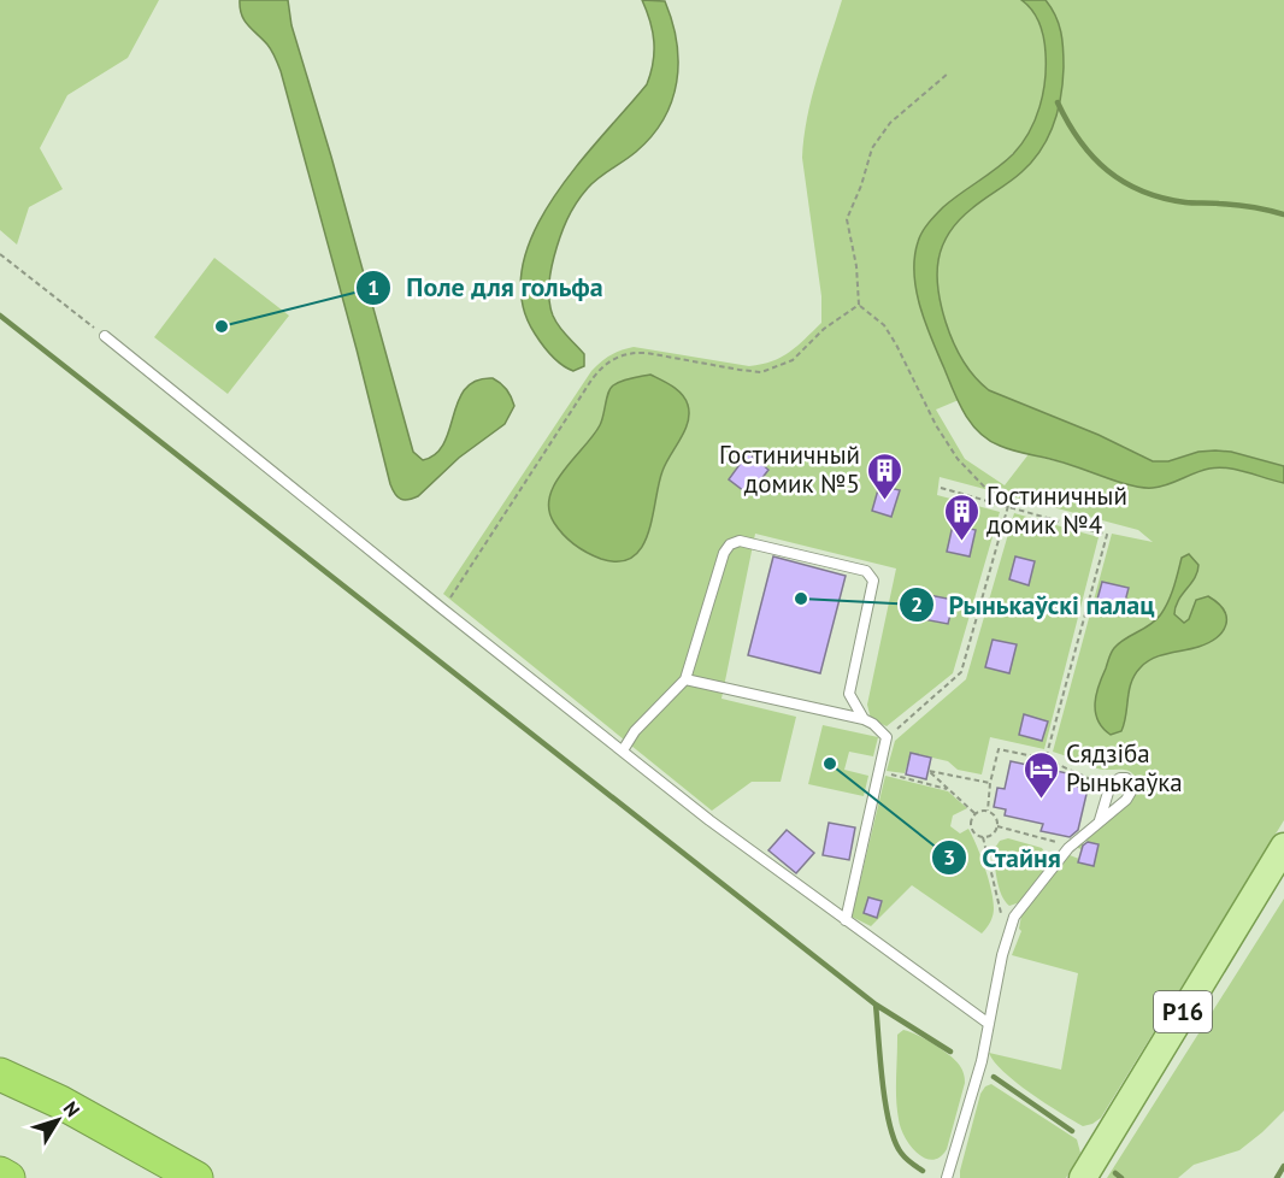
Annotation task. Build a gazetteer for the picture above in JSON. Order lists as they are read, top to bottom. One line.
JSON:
{"streets":{"main road":["Р16"]},"places":{"other":["Поле для гольфа","Рынькаўскi палац","Стайня"],"building":["Гостиничный домик №5","Гостиничный домик №4"],"hotel":["Сядзіба Рынькаўка"]},"north":"top right"}
